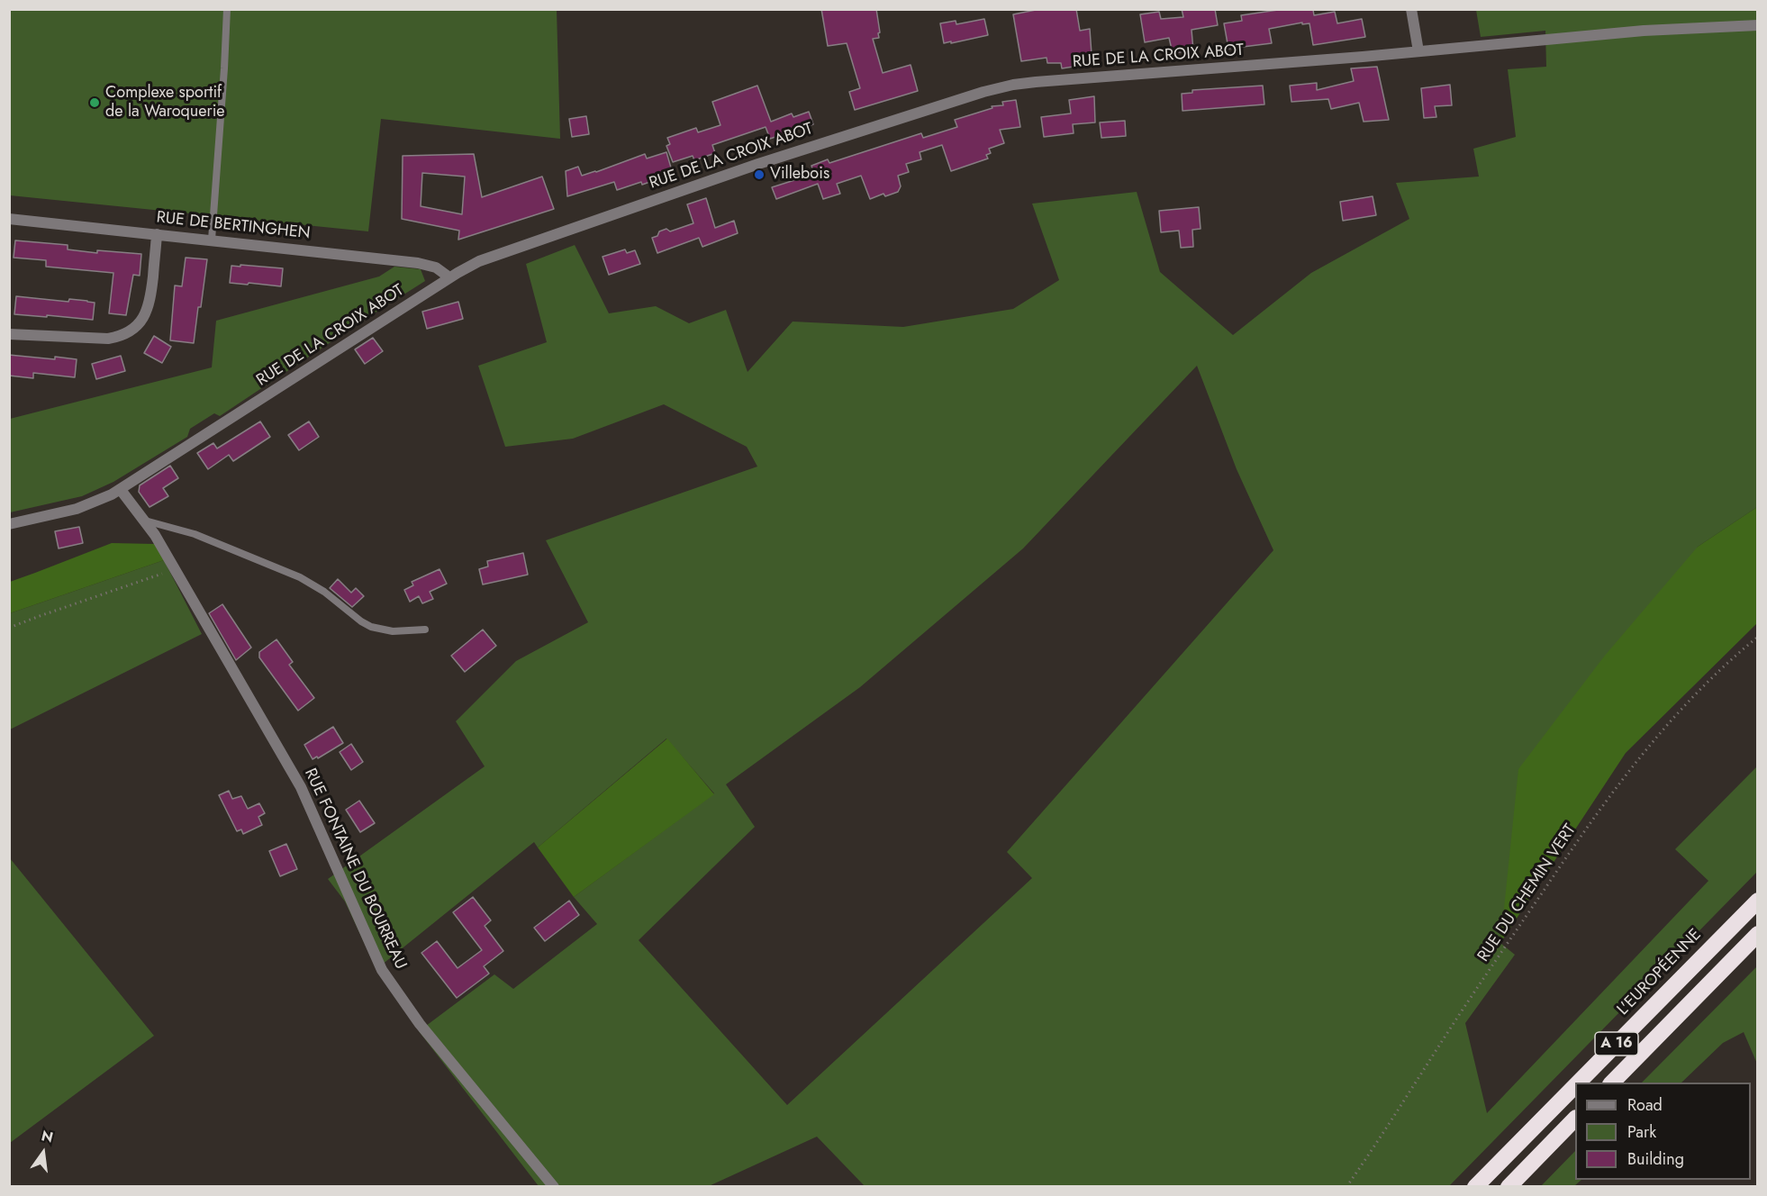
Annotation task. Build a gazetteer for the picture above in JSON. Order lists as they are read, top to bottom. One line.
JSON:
{"streets":{"highway":["L'EUROPÉENNE","A 16"],"street":["RUE DE LA CROIX ABOT","RUE DE BERTINGHEN","RUE FONTAINE DU BOURREAU"],"path":["RUE DU CHEMIN VERT"]},"crossings":[["RUE DE LA CROIX ABOT","RUE DE BERTINGHEN"],["RUE DE LA CROIX ABOT","RUE FONTAINE DU BOURREAU"]],"places":["Complexe sportif de la Waroquerie","Villebois"],"legend":["Road","Park","Building"],"north":"top"}
